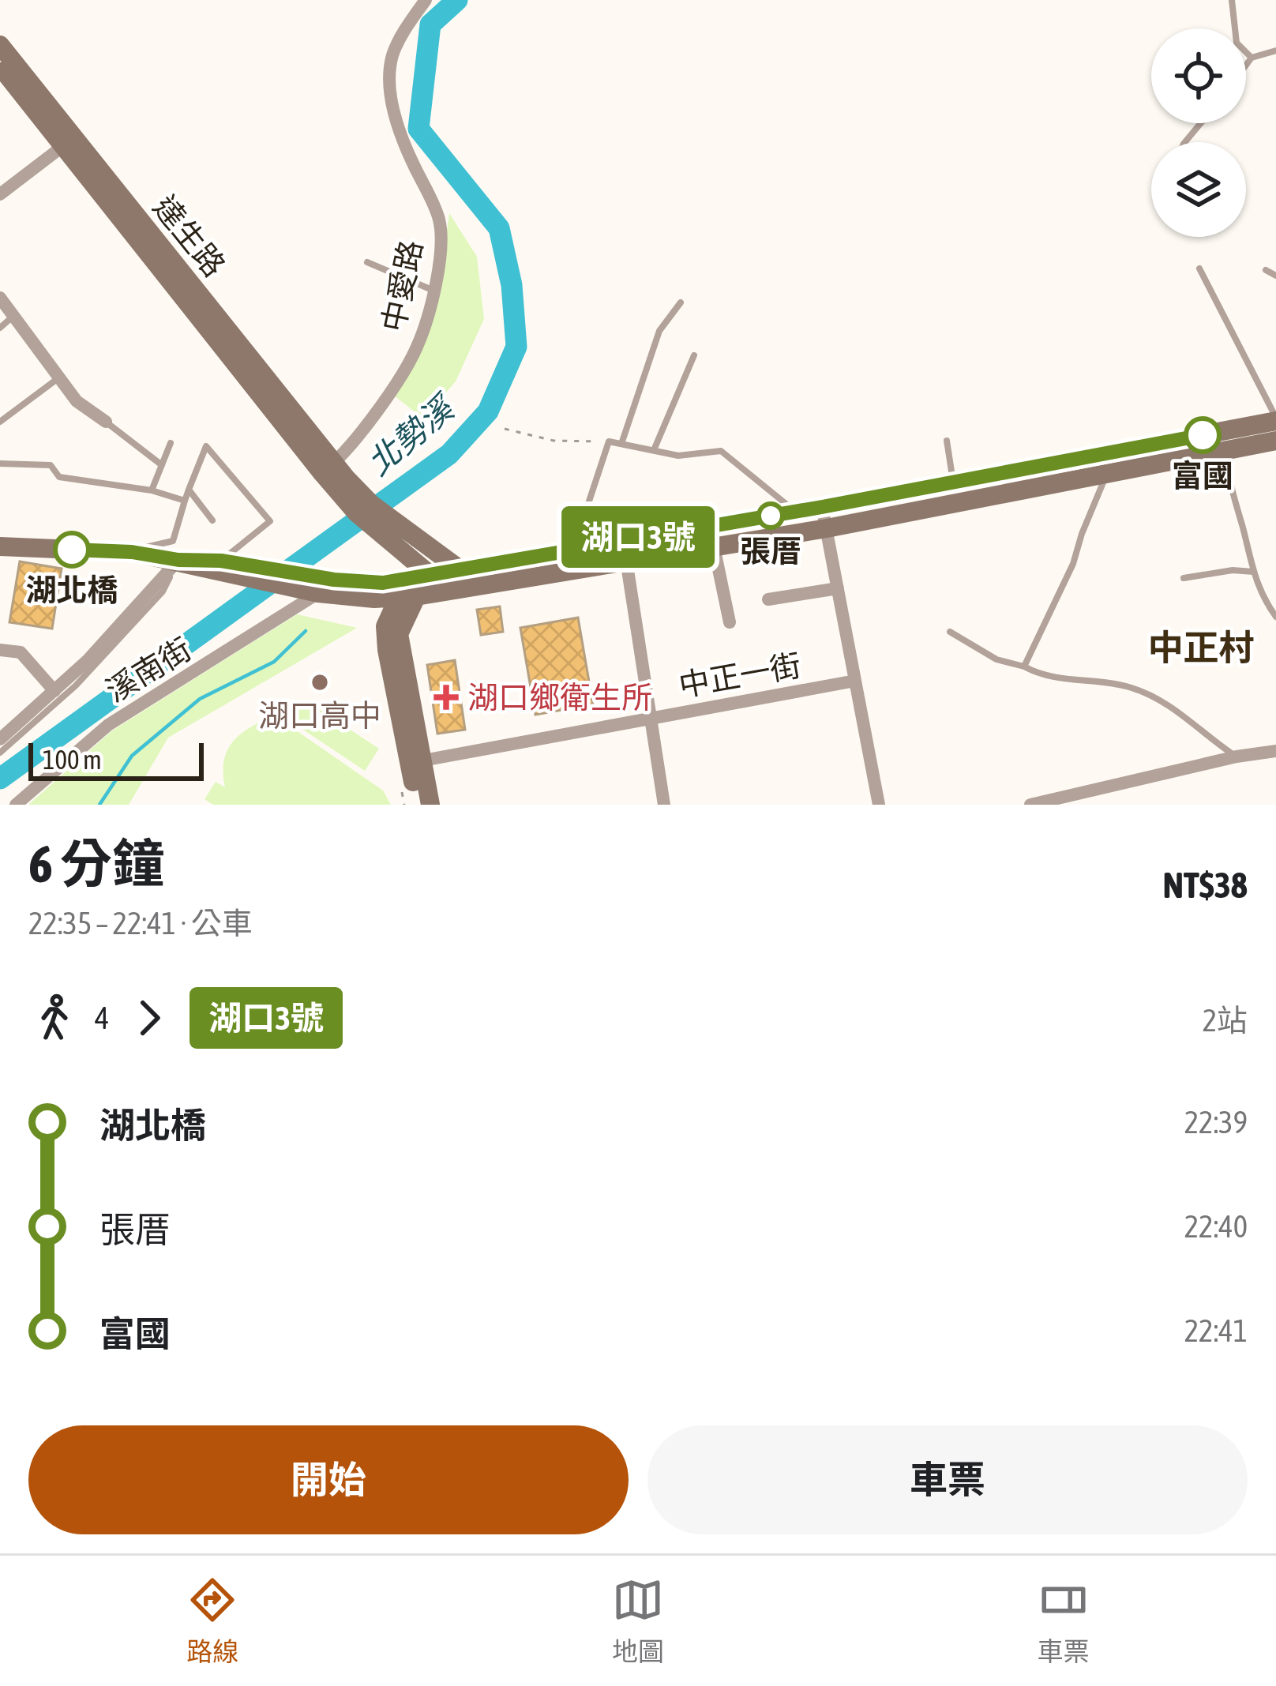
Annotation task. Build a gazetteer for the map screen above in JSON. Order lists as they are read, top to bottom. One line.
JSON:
{"streets":{"main road":["達生路"],"street":["中愛路","溪南街","中正一街"]},"crossings":[["達生路","中愛路"]],"districts":["中正村"],"water":["北勢溪"],"places":{"other":["富國","張厝","湖北橋","湖口高中"],"health":["湖口鄉衛生所"]},"lines":["bus line 湖口3號"],"scale_bar":"100 m","page":{"on_map":"湖口3號","scale":"100 m","heading":["6 分鐘","22:35 – 22:41 · 公車","NT$38"],"legs":["4","湖口3號","2站"],"list":[{"name":"湖北橋","value":"22:39"},{"name":"張厝","value":"22:40"},{"name":"富國","value":"22:41"}],"buttons":["開始","車票"],"tabs":["路線","地圖","車票"]}}
